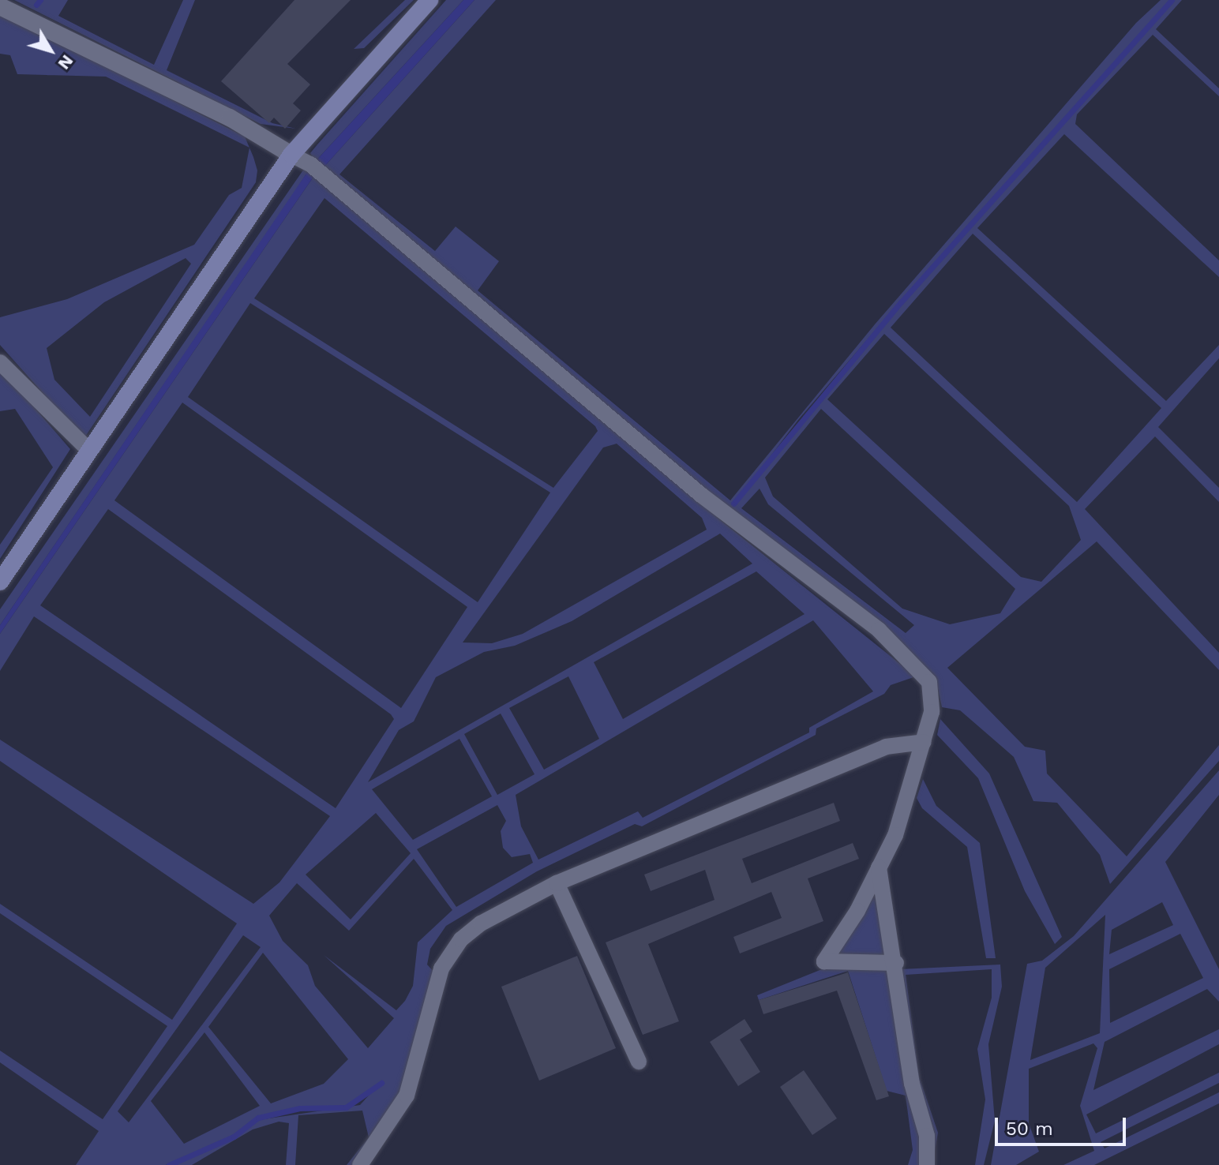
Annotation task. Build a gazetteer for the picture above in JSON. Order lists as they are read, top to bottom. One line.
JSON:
{"scale_bar":"50 m","north":"bottom right"}
